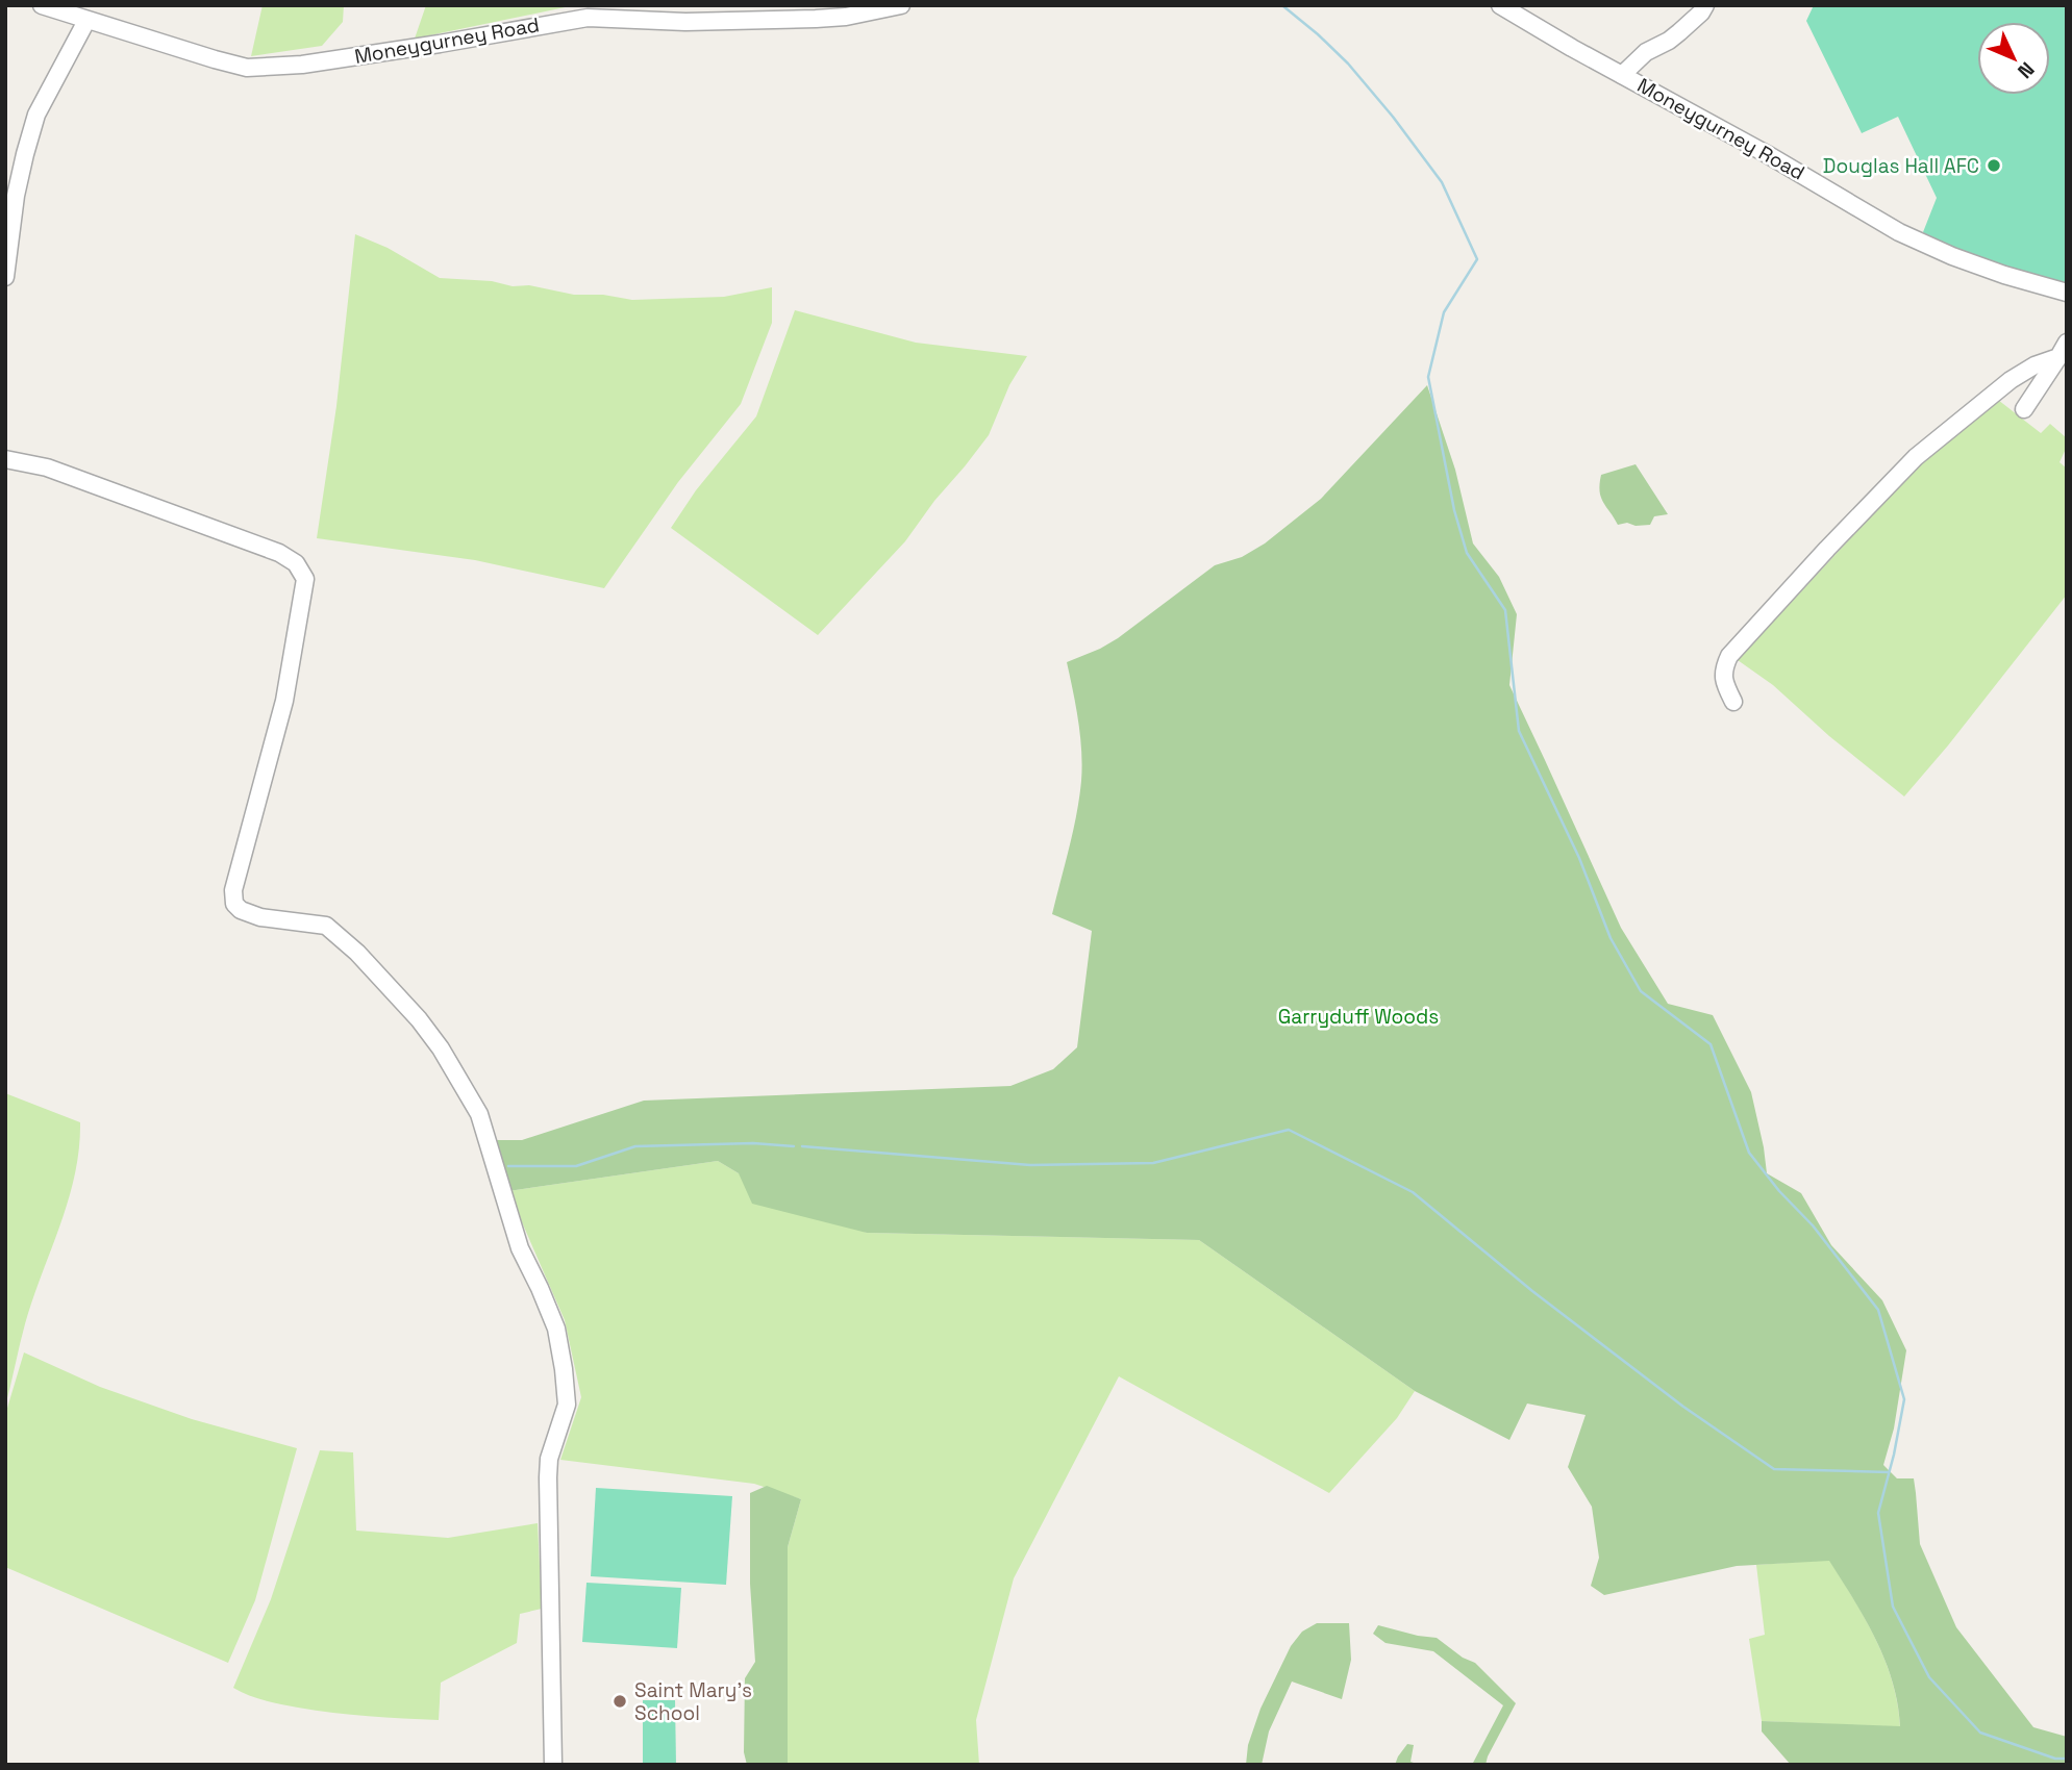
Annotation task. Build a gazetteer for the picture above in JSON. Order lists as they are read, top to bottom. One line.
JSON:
{"streets":{"street":["Moneygurney Road"]},"parks":["Garryduff Woods"],"places":["Douglas Hall AFC","Saint Mary's School"],"north":"bottom right"}
